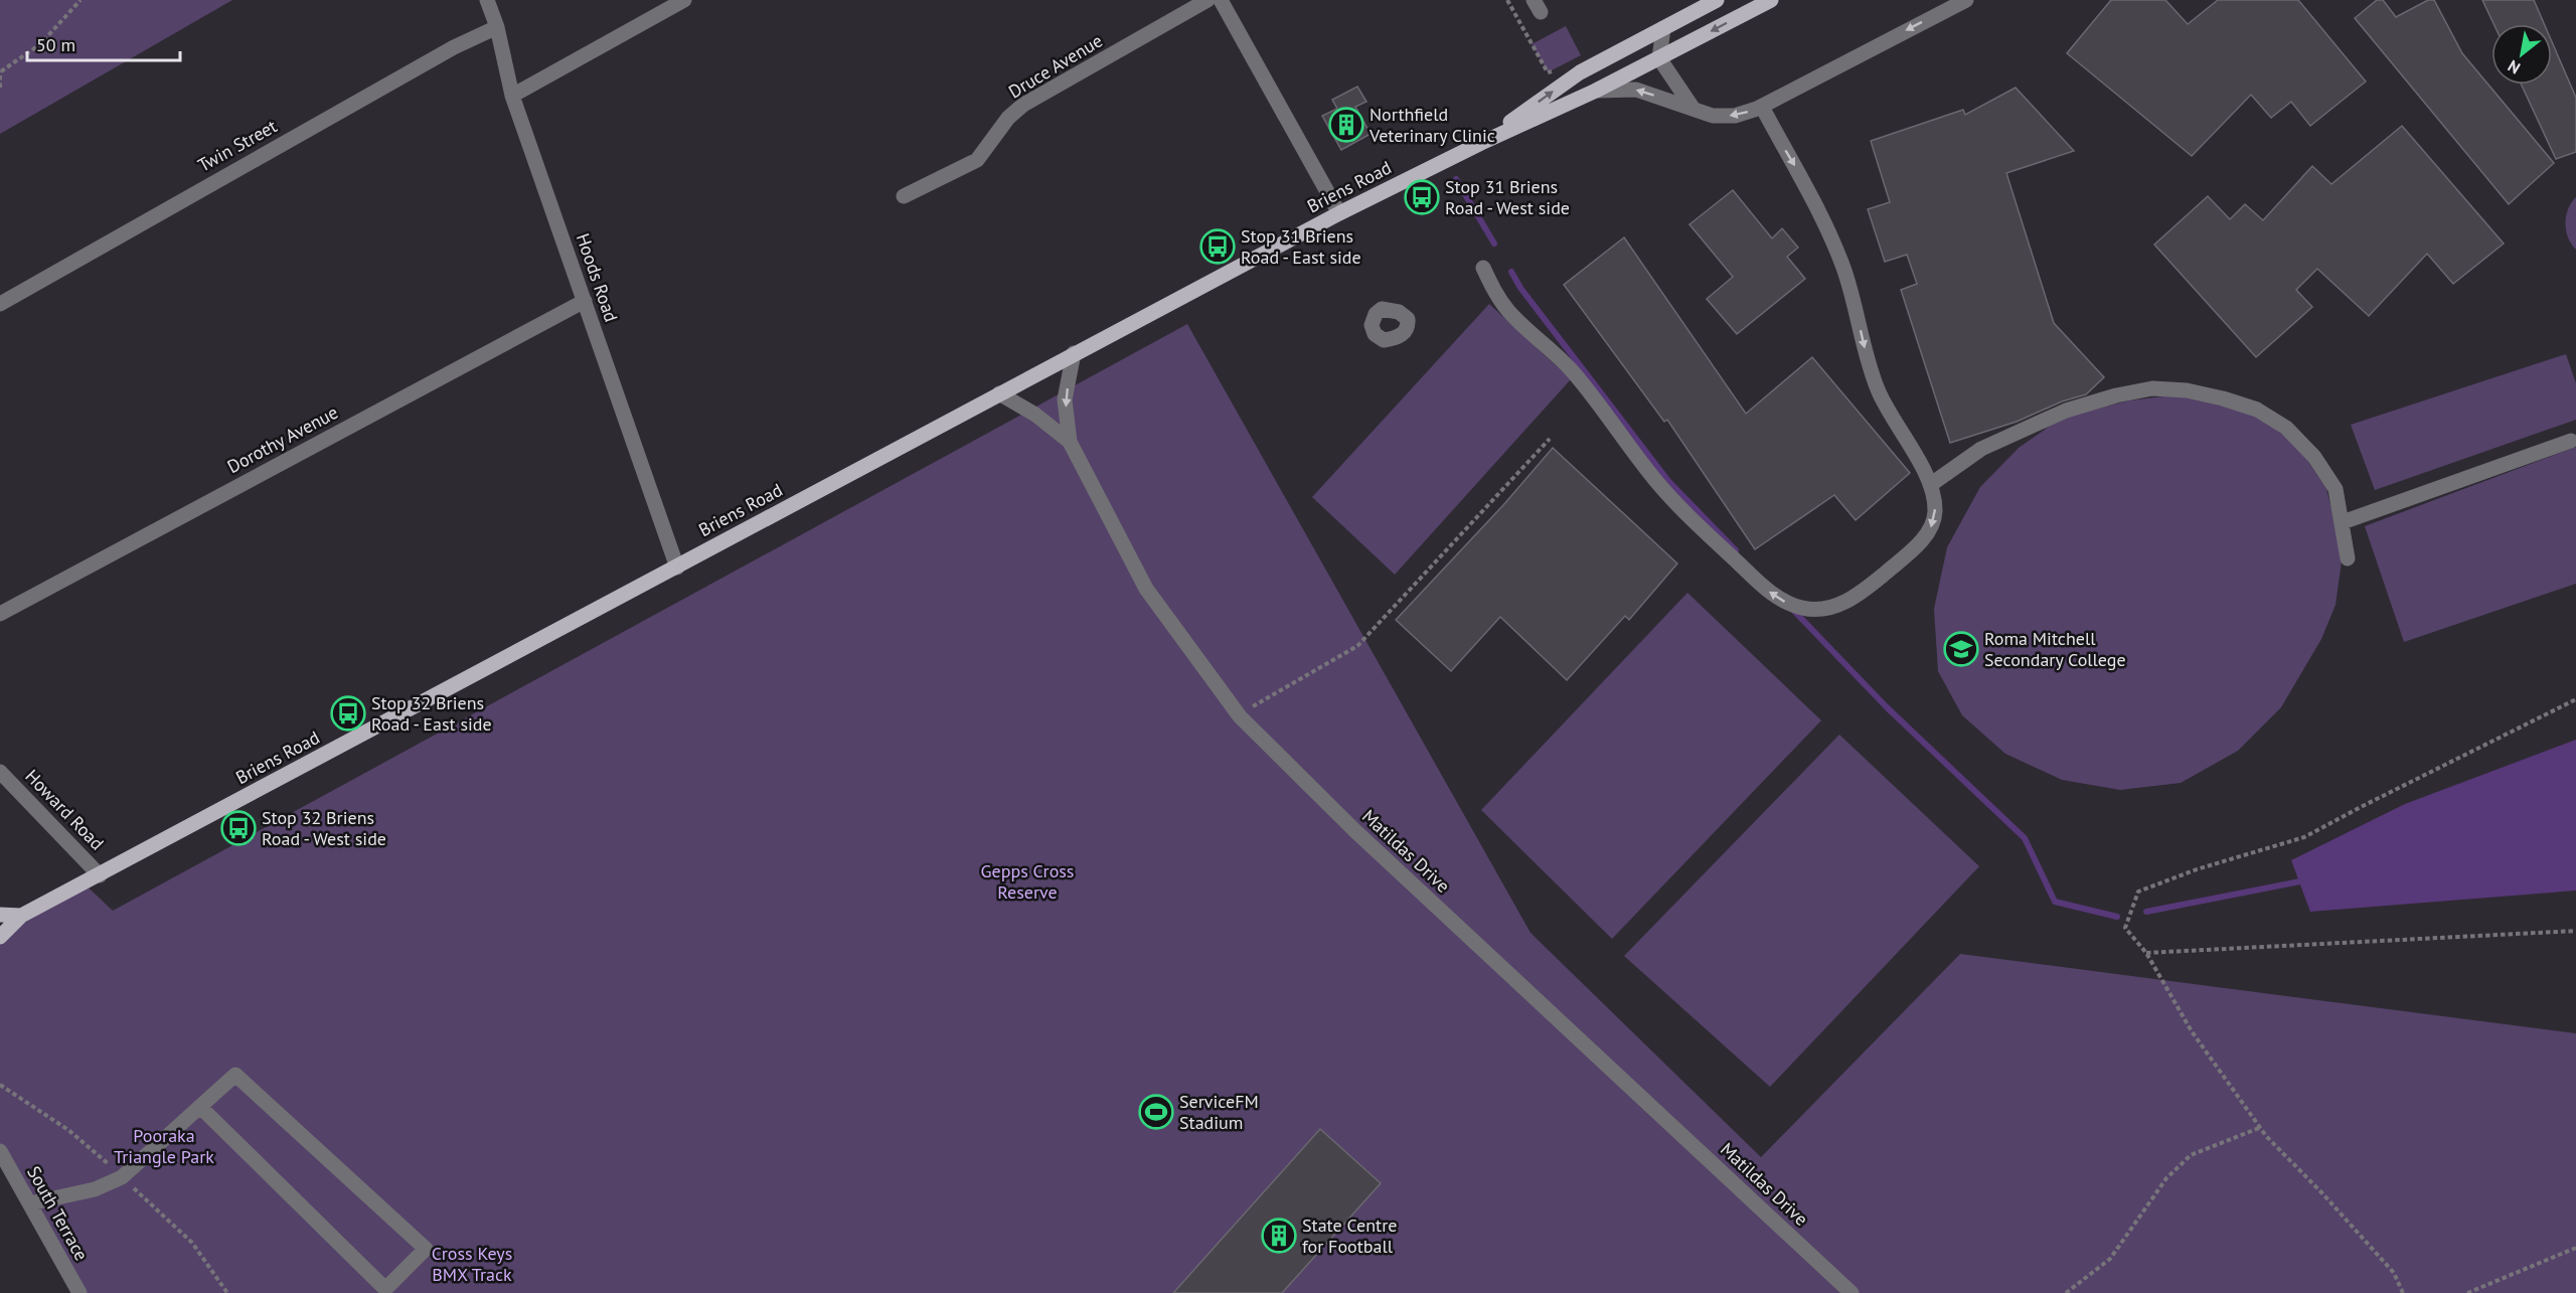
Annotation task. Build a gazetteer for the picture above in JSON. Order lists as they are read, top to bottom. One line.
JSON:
{"streets":{"main road":["Briens Road"],"street":["Druce Avenue","Twin Street","Hoods Road","Dorothy Avenue","Howard Road","Matildas Drive","South Terrace"]},"crossings":[["Twin Street","Hoods Road"],["Briens Road","Hoods Road"],["Briens Road","Howard Road"],["Briens Road","Matildas Drive"],["Hoods Road","Dorothy Avenue"]],"parks":["Gepps Cross Reserve","Pooraka Triangle Park","Cross Keys BMX Track"],"places":{"building":["Northfield Veterinary Clinic","State Centre for Football"],"bus stop":["Stop 31 Briens Road - West side","Stop 31 Briens Road - East side","Stop 32 Briens Road - East side","Stop 32 Briens Road - West side"],"school or university":["Roma Mitchell Secondary College"],"sports":["ServiceFM Stadium"]},"scale_bar":"50 m","north":"bottom left"}
